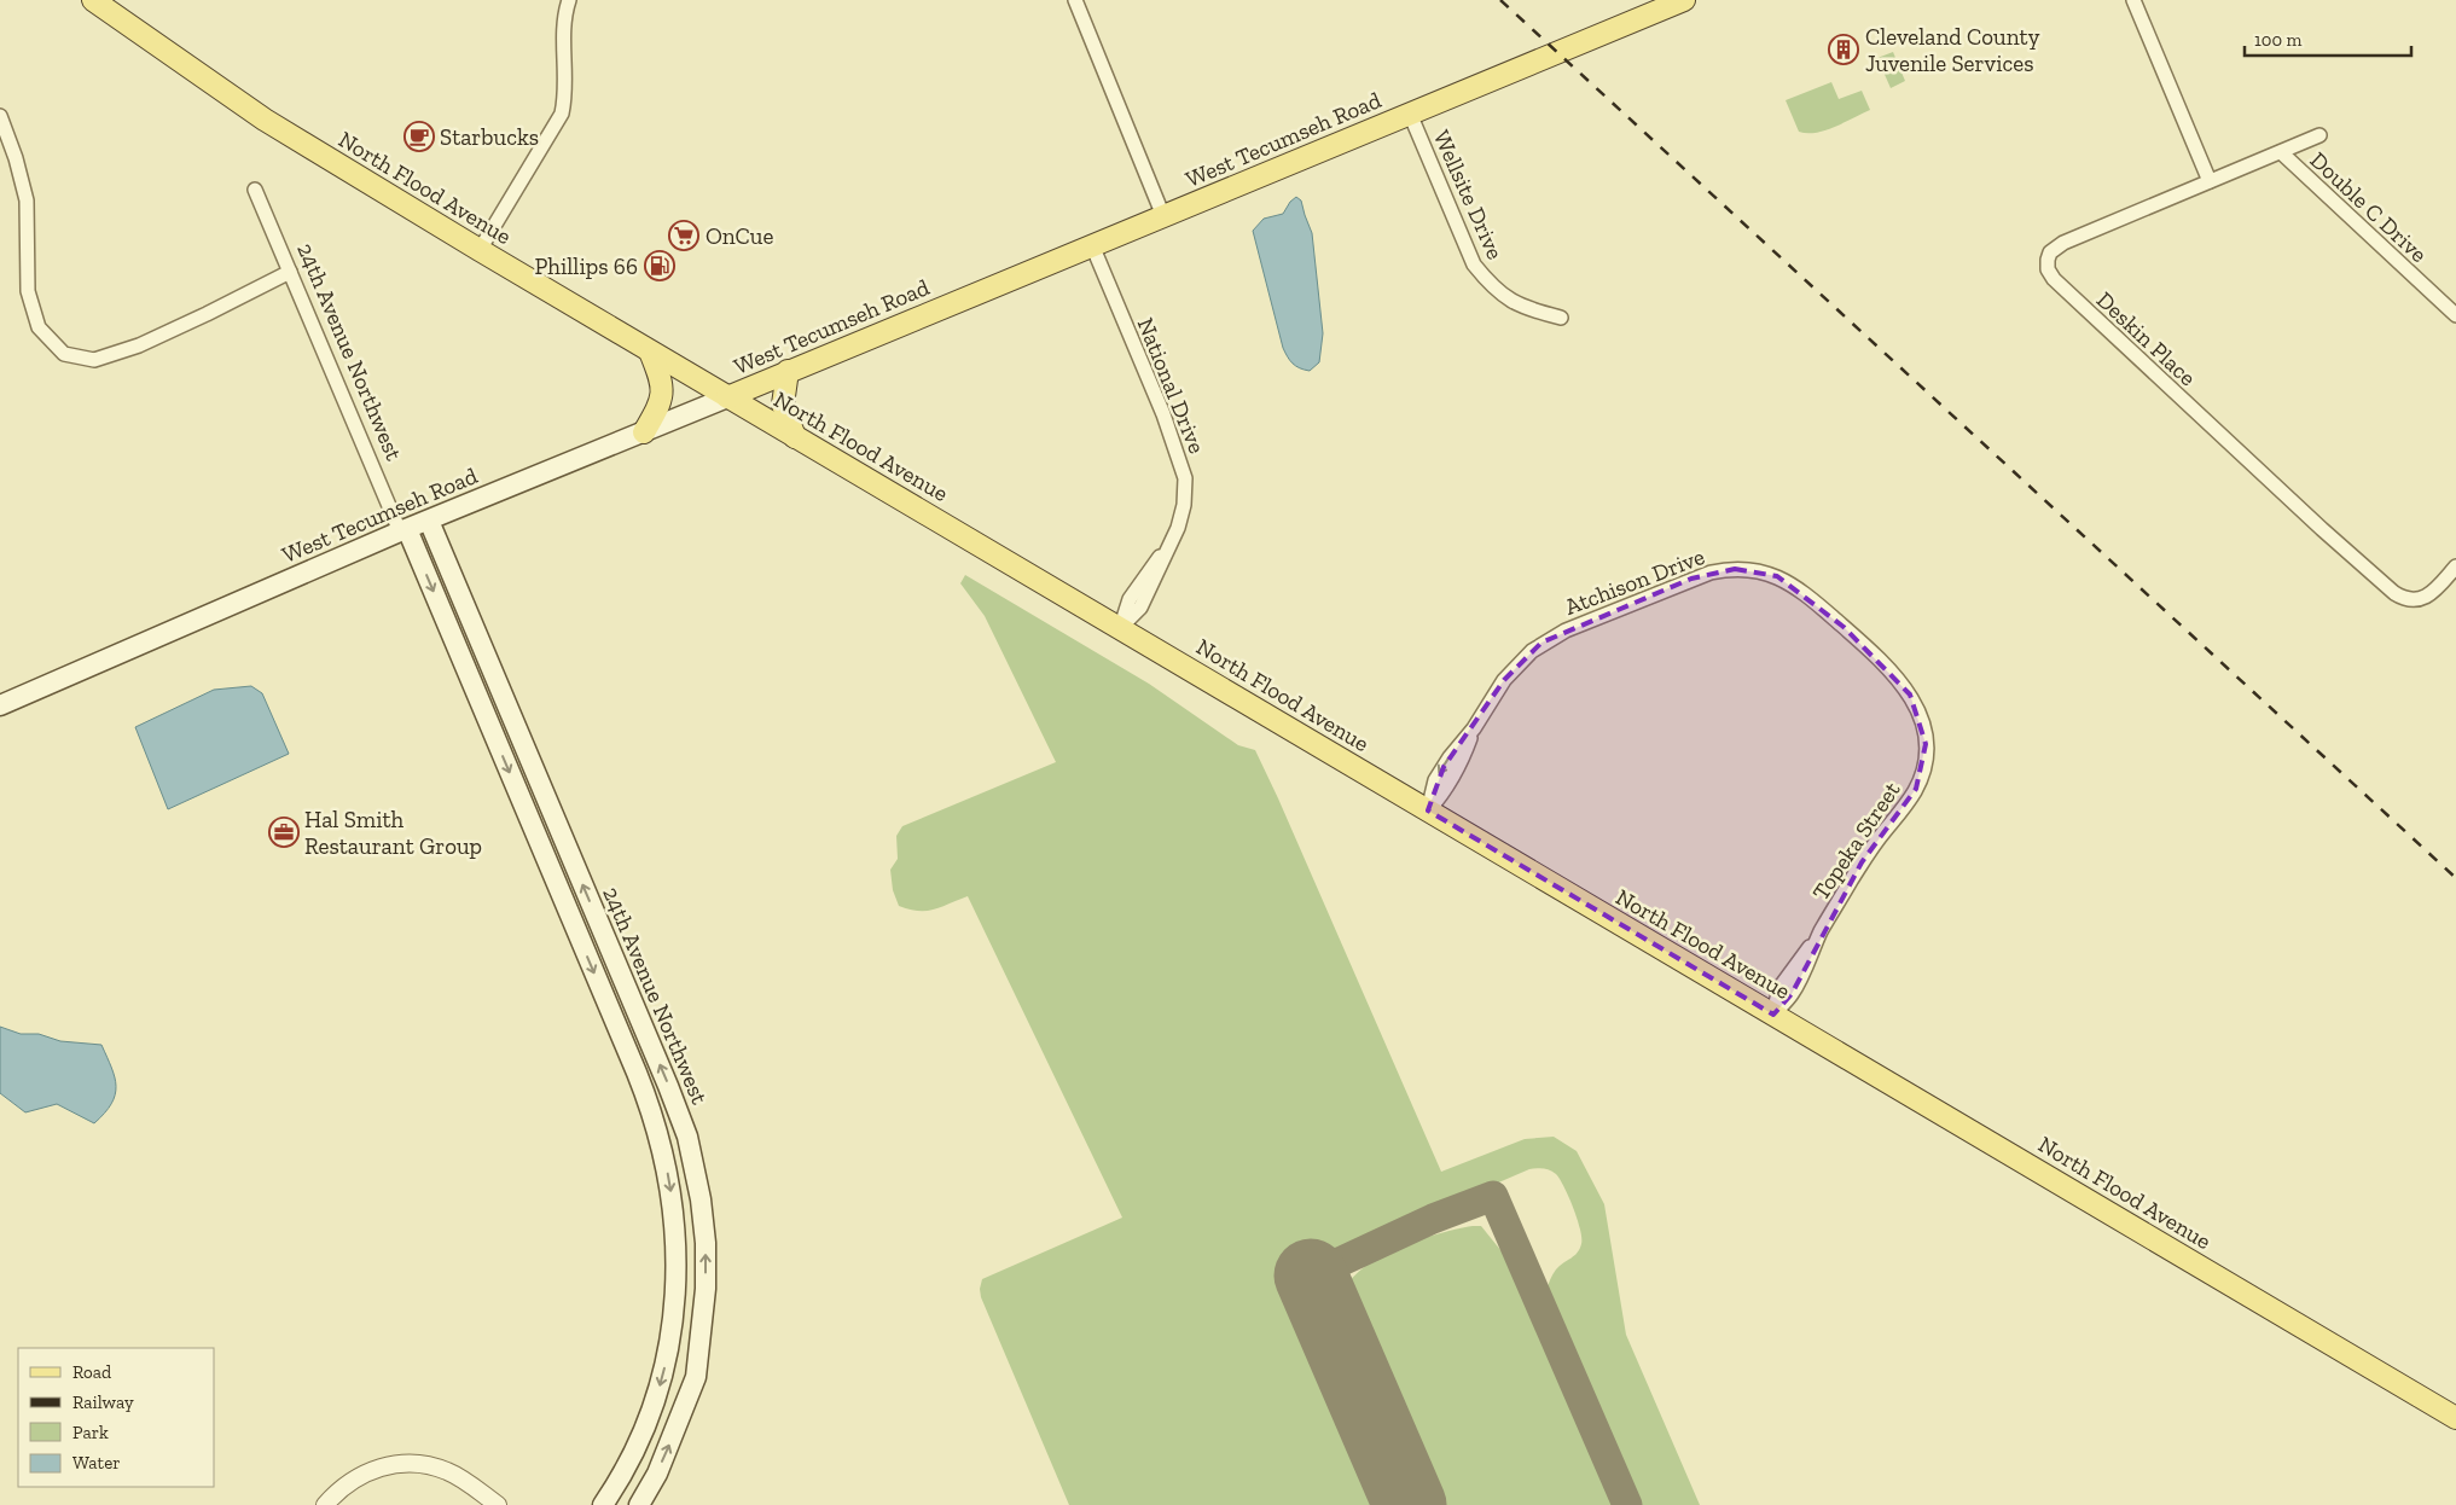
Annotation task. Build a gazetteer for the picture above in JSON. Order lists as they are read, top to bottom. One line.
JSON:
{"streets":{"main road":["West Tecumseh Road","North Flood Avenue","24th Avenue Northwest"],"street":["Wellsite Drive","Double C Drive","Deskin Place","National Drive","Atchison Drive","Topeka Street"]},"crossings":[["West Tecumseh Road","North Flood Avenue"],["West Tecumseh Road","Wellsite Drive"],["West Tecumseh Road","24th Avenue Northwest"],["West Tecumseh Road","National Drive"],["North Flood Avenue","National Drive"],["North Flood Avenue","Atchison Drive"],["North Flood Avenue","Topeka Street"],["Double C Drive","Deskin Place"],["Atchison Drive","Topeka Street"]],"places":{"building":["Cleveland County Juvenile Services"],"cafe":["Starbucks"],"supermarket":["OnCue"],"fuel station":["Phillips 66"],"office":["Hal Smith Restaurant Group"]},"legend":["Road","Railway","Park","Water"],"scale_bar":"100 m"}
